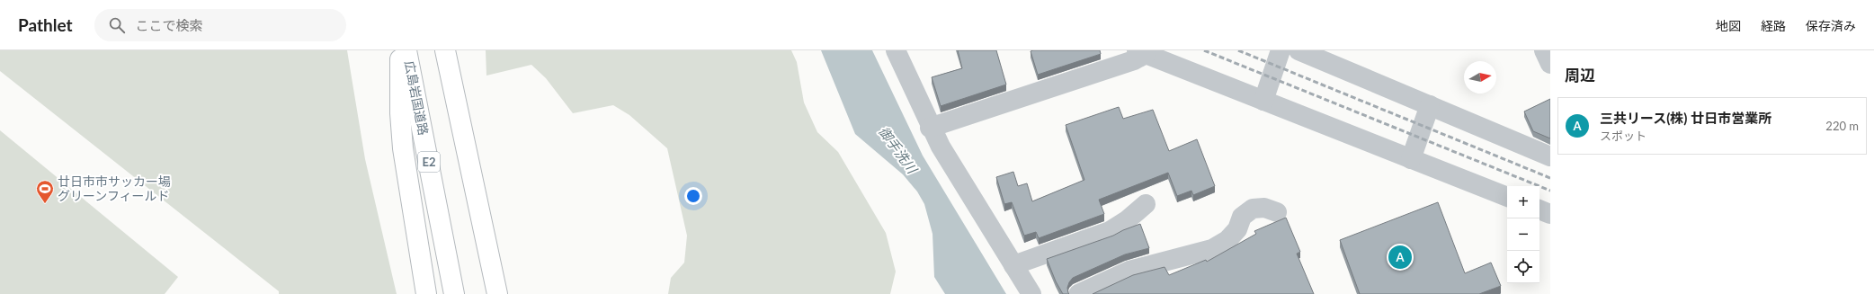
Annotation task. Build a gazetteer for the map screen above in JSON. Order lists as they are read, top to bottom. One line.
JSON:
{"streets":{"highway":["広島岩国道路","E2"]},"water":["御手洗川"],"places":{"sports":["廿日市市サッカー場 グリーンフィールド"]},"north":"right","page":{"header":"Pathlet","search":"ここで検索","nav":["地図","経路","保存済み"],"heading":"周辺","list":[{"mark":"A","name":"三共リース(株) 廿日市営業所","note":"スポット","value":"220 m"}],"map_buttons":["+","−"],"pins":"A"}}
